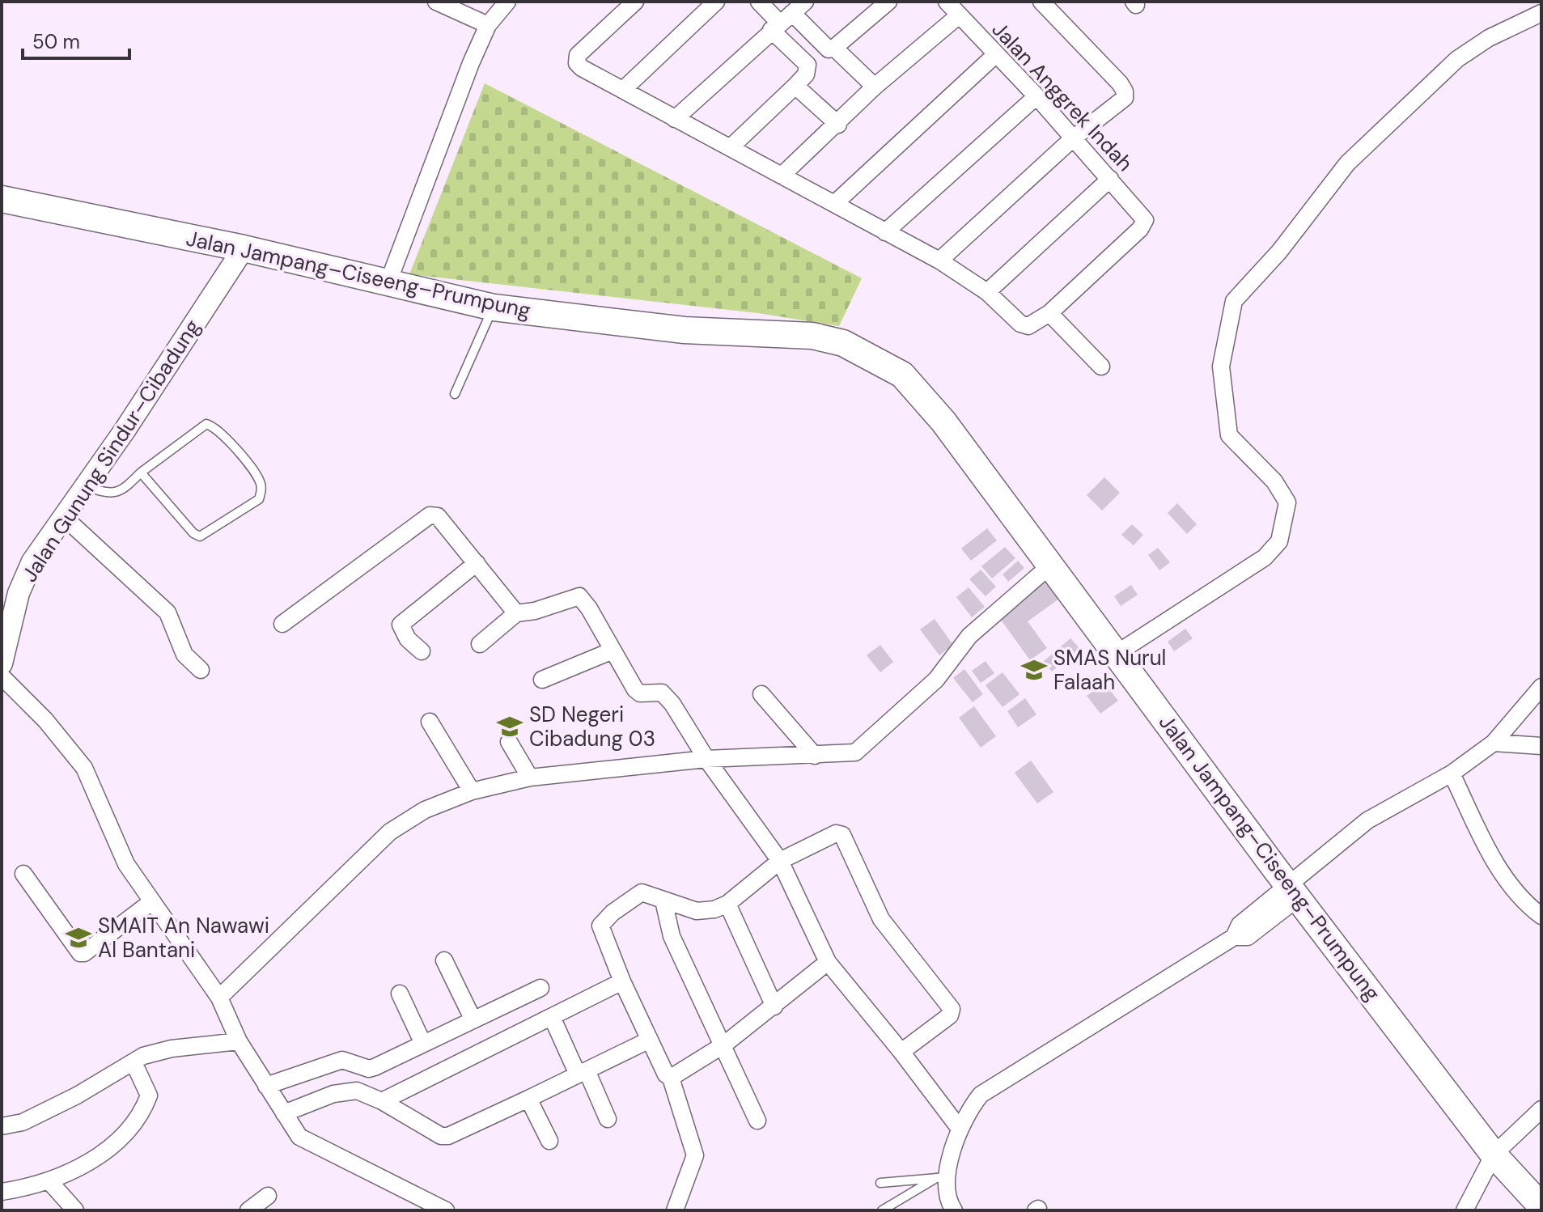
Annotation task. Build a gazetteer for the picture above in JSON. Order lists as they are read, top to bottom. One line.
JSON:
{"streets":{"main road":["Jalan Jampang–Ciseeng–Prumpung"],"street":["Jalan Anggrek Indah","Jalan Gunung Sindur–Cibadung"]},"crossings":[["Jalan Jampang–Ciseeng–Prumpung","Jalan Gunung Sindur–Cibadung"]],"places":{"school or university":["SMAS Nurul Falaah","SD Negeri Cibadung 03","SMAIT An Nawawi Al Bantani"]},"scale_bar":"50 m"}
